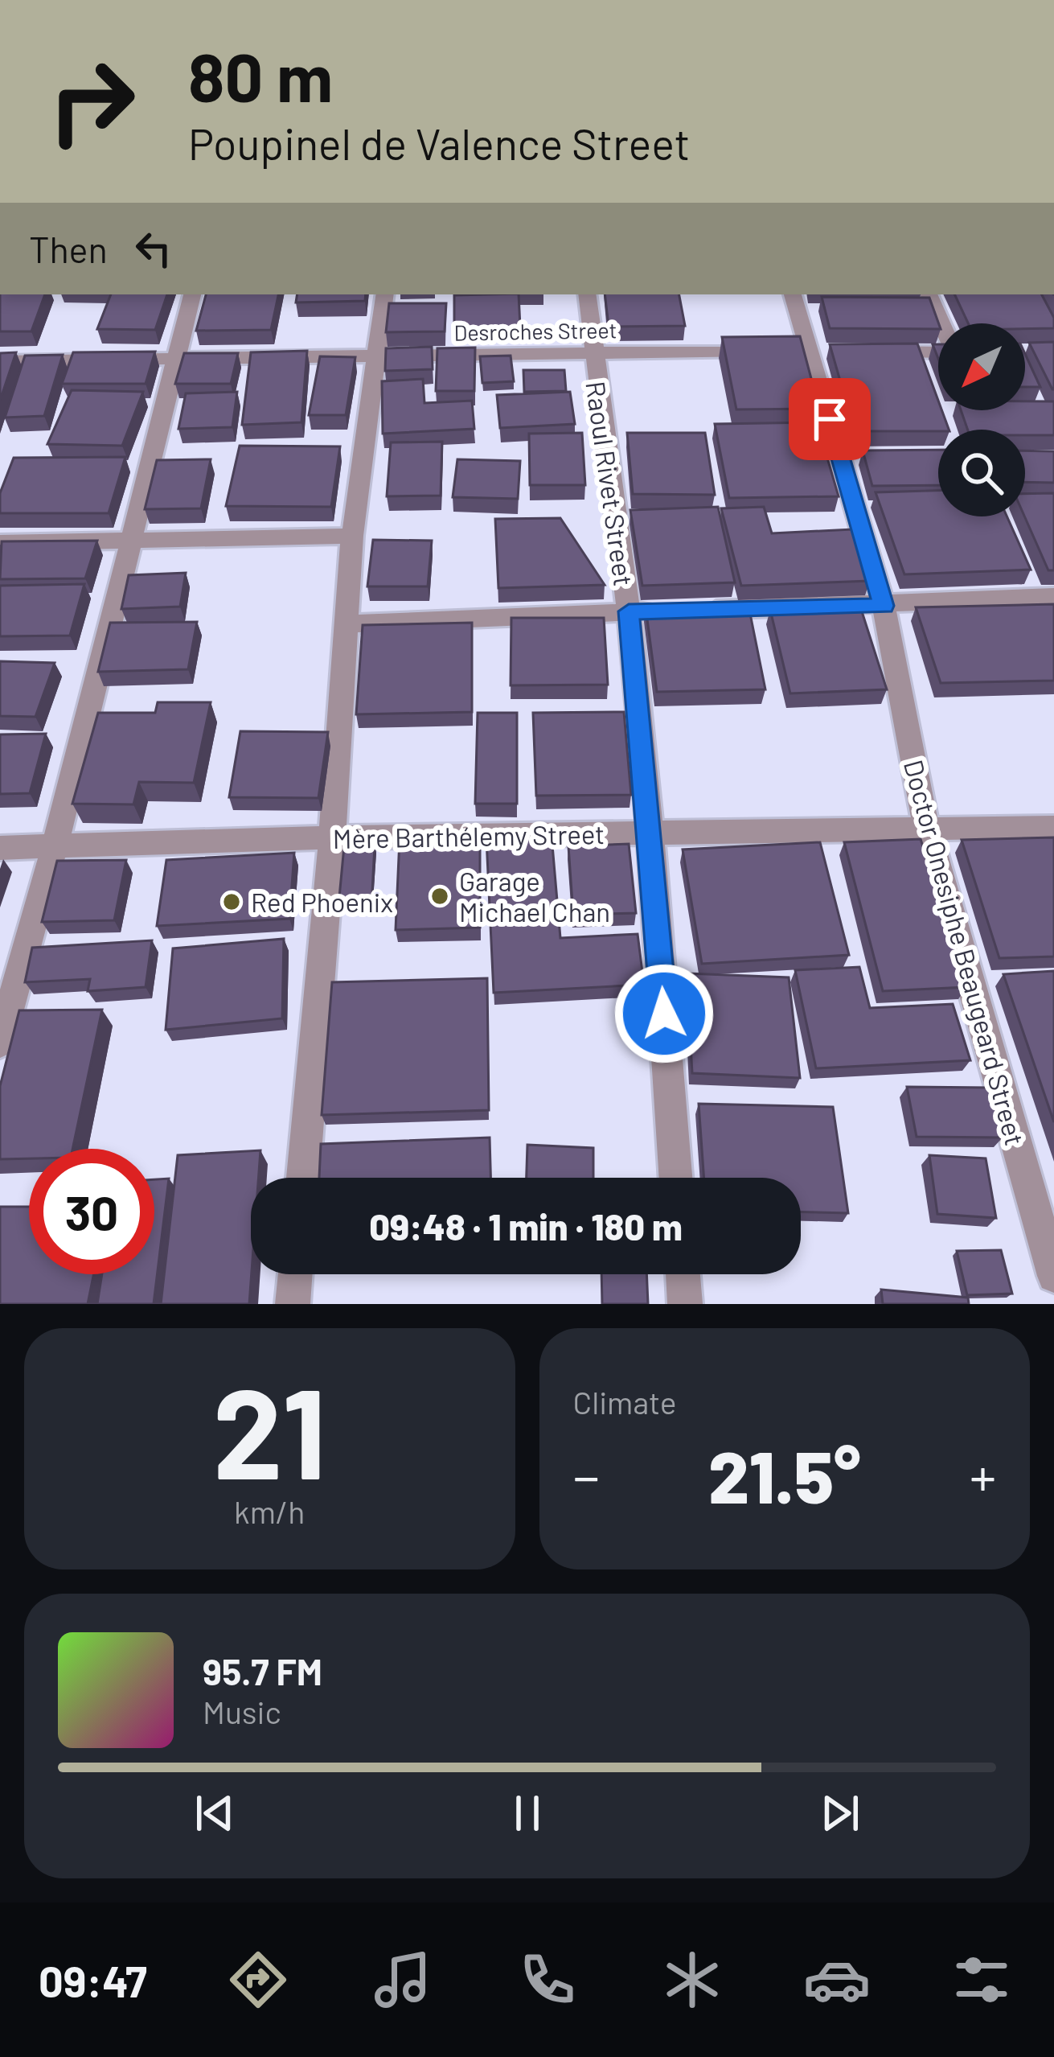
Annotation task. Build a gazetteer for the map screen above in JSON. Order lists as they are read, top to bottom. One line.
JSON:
{"streets":{"street":["Desroches Street","Raoul Rivet Street","Mère Barthélemy Street","Doctor Onesiphe Beaugeard Street"]},"crossings":[["Desroches Street","Raoul Rivet Street"],["Desroches Street","Doctor Onesiphe Beaugeard Street"],["Raoul Rivet Street","Mère Barthélemy Street"],["Mère Barthélemy Street","Doctor Onesiphe Beaugeard Street"]],"places":["Garage Michael Chan","Red Phoenix"],"north":"bottom left","page":{"turn":["80 m","Poupinel de Valence Street"],"then":"Then","limit":"30","trip":"09:48 · 1 min · 180 m","tile":[["21","km/h"],"Climate"],"heat":["−","21.5°","+"],"song":["95.7 FM","Music"],"tabs":"09:47"}}
